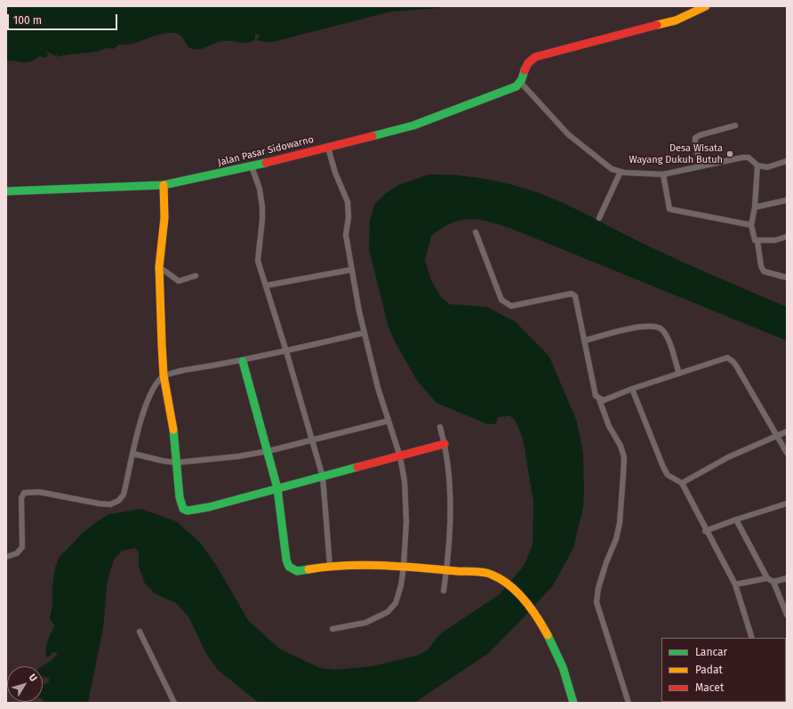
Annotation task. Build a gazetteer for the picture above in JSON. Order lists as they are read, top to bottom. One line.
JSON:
{"streets":{"street":["Jalan Pasar Sidowarno"]},"places":["Desa Wisata Wayang Dukuh Butuh"],"legend":["Lancar","Padat","Macet"],"scale_bar":"100 m","north":"top right"}
